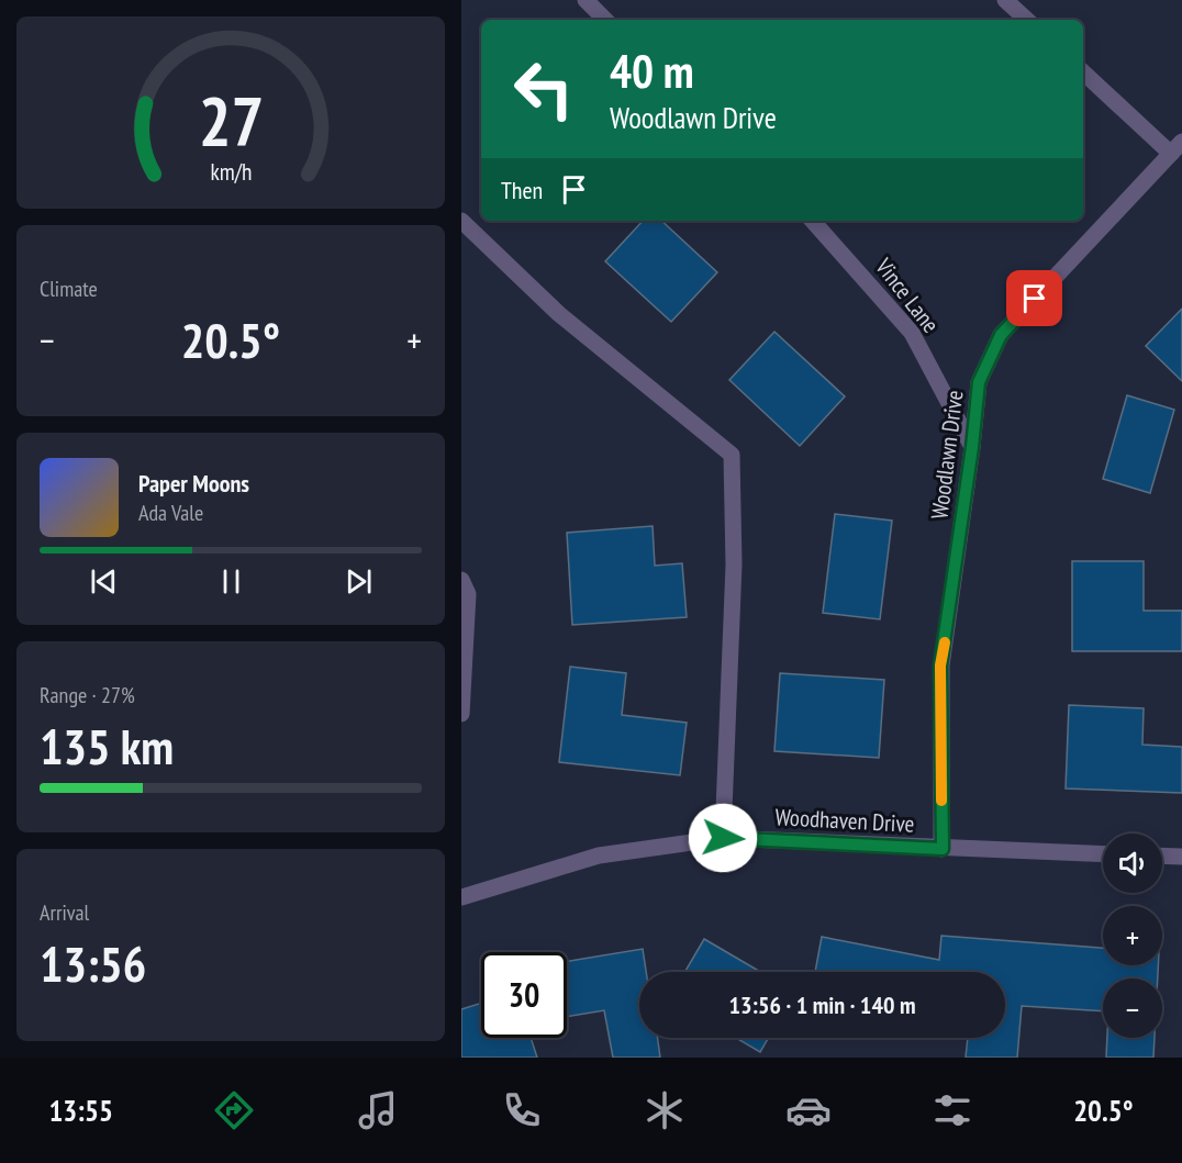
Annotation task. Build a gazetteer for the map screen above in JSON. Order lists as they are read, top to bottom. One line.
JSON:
{"streets":{"street":["Vince Lane","Woodlawn Drive","Woodhaven Drive"]},"crossings":[["Vince Lane","Woodlawn Drive"],["Woodlawn Drive","Woodhaven Drive"]],"page":{"turn":["40 m","Woodlawn Drive"],"then":"Then","tile":["Climate",["Range · 27%","135 km"],["Arrival","13:56"]],"heat":["−","20.5°","+"],"song":["Paper Moons","Ada Vale"],"map_buttons":["+","−"],"limit":"30","trip":"13:56 · 1 min · 140 m","tabs":["13:55","20.5°"],"gauge":["27","km/h"]}}
